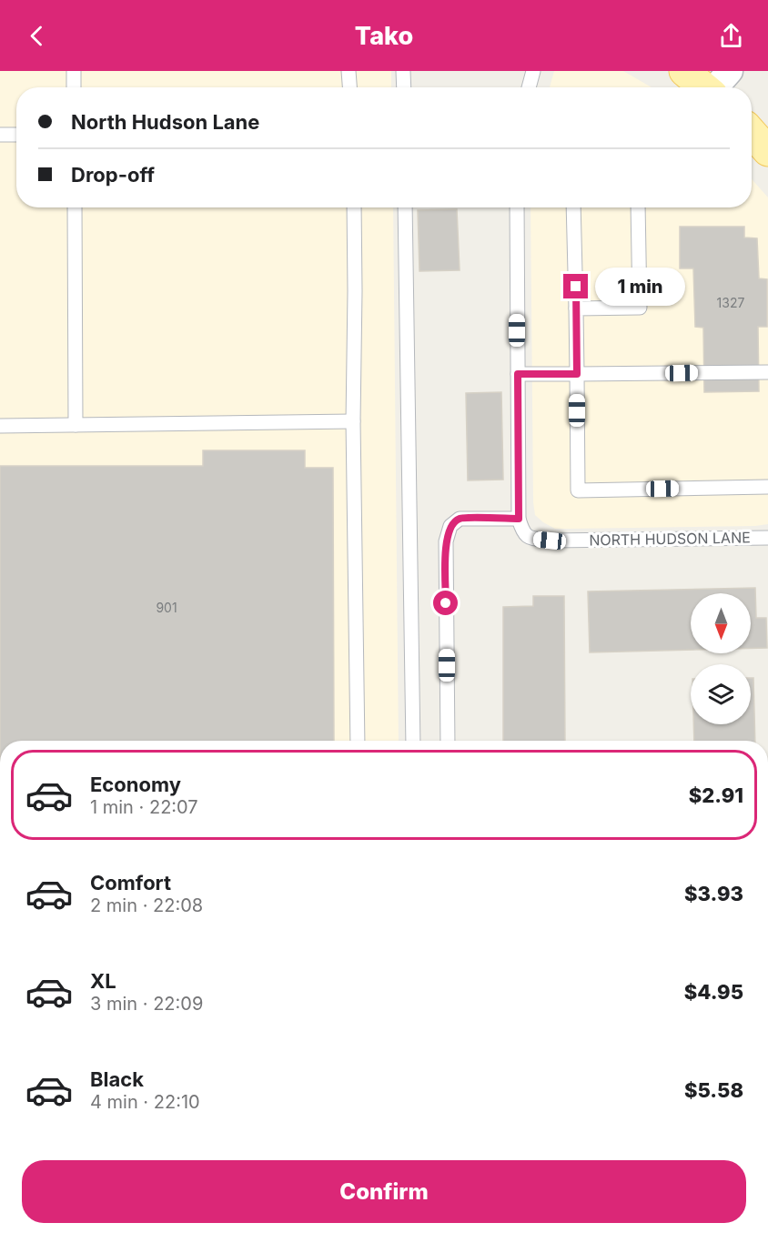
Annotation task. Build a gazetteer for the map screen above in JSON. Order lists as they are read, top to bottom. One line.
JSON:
{"streets":{"lane":["NORTH HUDSON LANE"]},"house_numbers":["1327","901"],"north":"bottom","page":{"header":"Tako","banner":["North Hudson Lane","Drop-off"],"bubble":"1 min","list":[{"name":"Economy","note":"1 min · 22:07","value":"$2.91"},{"name":"Comfort","note":"2 min · 22:08","value":"$3.93"},{"name":"XL","note":"3 min · 22:09","value":"$4.95"},{"name":"Black","note":"4 min · 22:10","value":"$5.58"}],"buttons":"Confirm"}}
